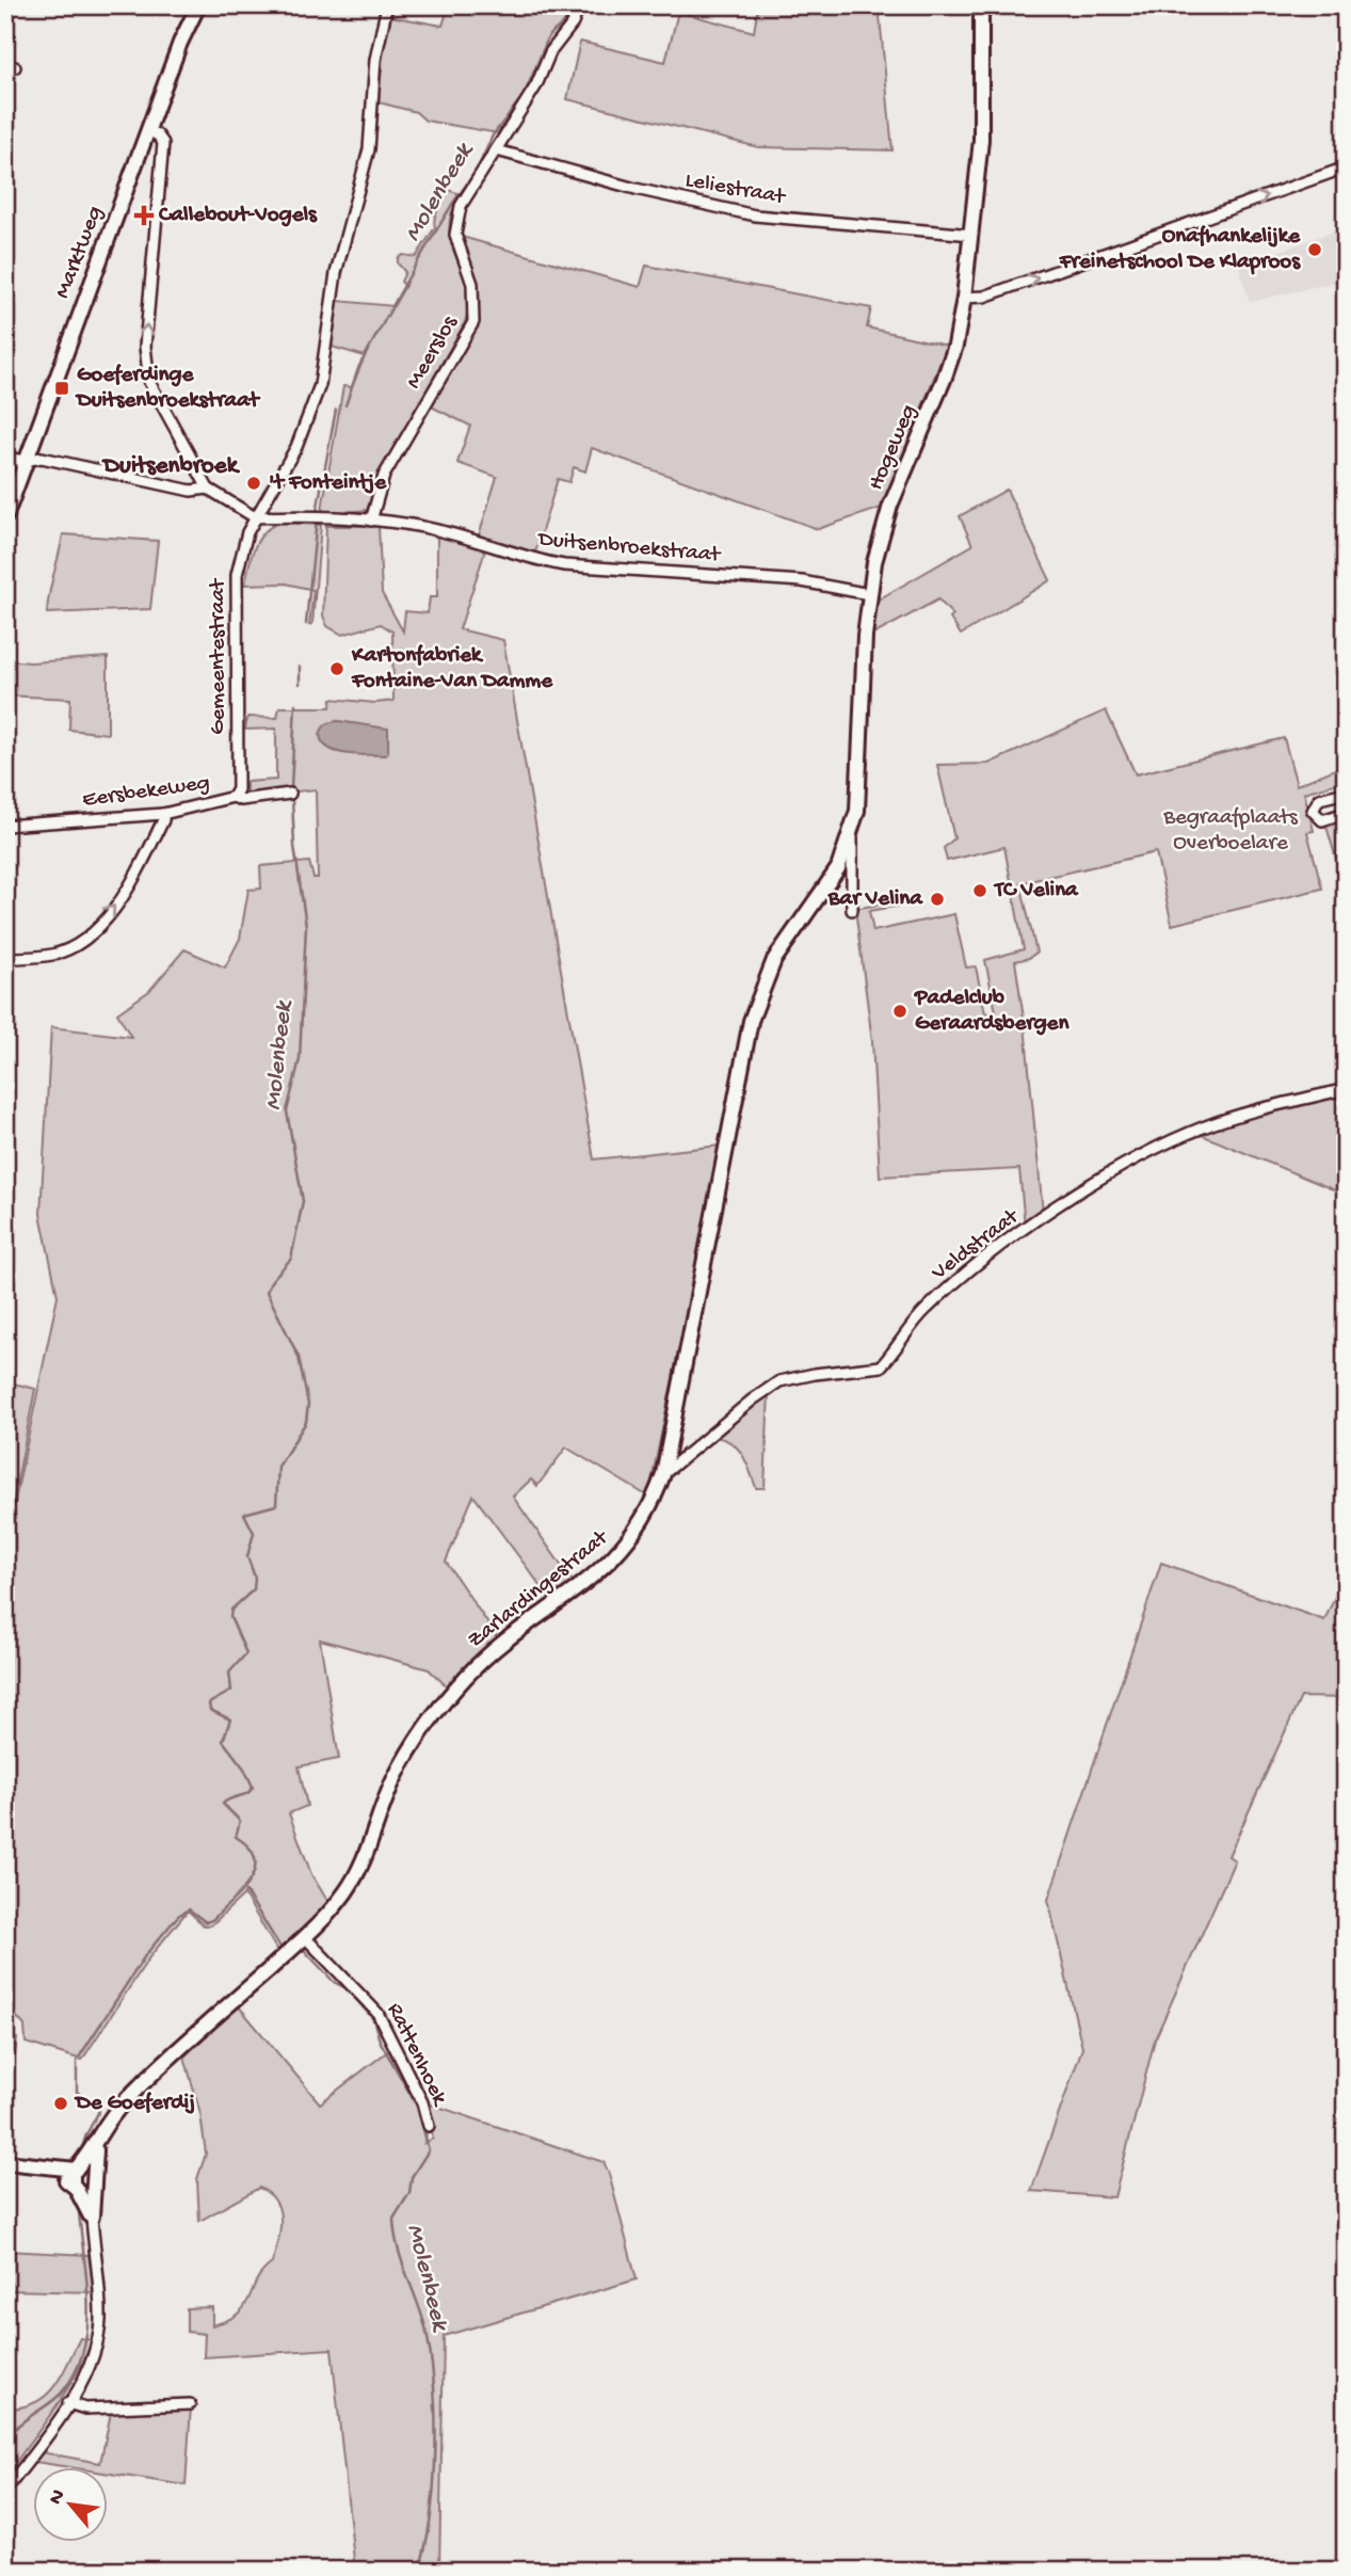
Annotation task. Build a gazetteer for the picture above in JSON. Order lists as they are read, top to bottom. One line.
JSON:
{"streets":{"street":["Leliestraat","Marktweg","Meerslos","Hogeweg","Duitsenbroekstraat","Gemeentestraat","Eersbekeweg","Veldstraat","Zarlardingestraat","Rattenhoek"]},"crossings":[["Leliestraat","Meerslos"],["Leliestraat","Hogeweg"],["Meerslos","Duitsenbroekstraat"],["Hogeweg","Duitsenbroekstraat"],["Hogeweg","Zarlardingestraat"],["Duitsenbroekstraat","Gemeentestraat"],["Gemeentestraat","Eersbekeweg"],["Veldstraat","Zarlardingestraat"],["Zarlardingestraat","Rattenhoek"]],"districts":["Duitsenbroek"],"water":["Molenbeek"],"parks":["Begraafplaats Overboelare"],"places":{"health":["Callebout-Vogels"],"other":["Onafhankelijke Freinetschool De Klaproos","'t Fonteintje","Kartonfabriek Fontaine-Van Damme","TC Velina","Bar Velina","Padelclub Geraardsbergen","De Goeferdij"],"transit":["Goeferdinge Duitsenbroekstraat"]},"north":"top left"}
